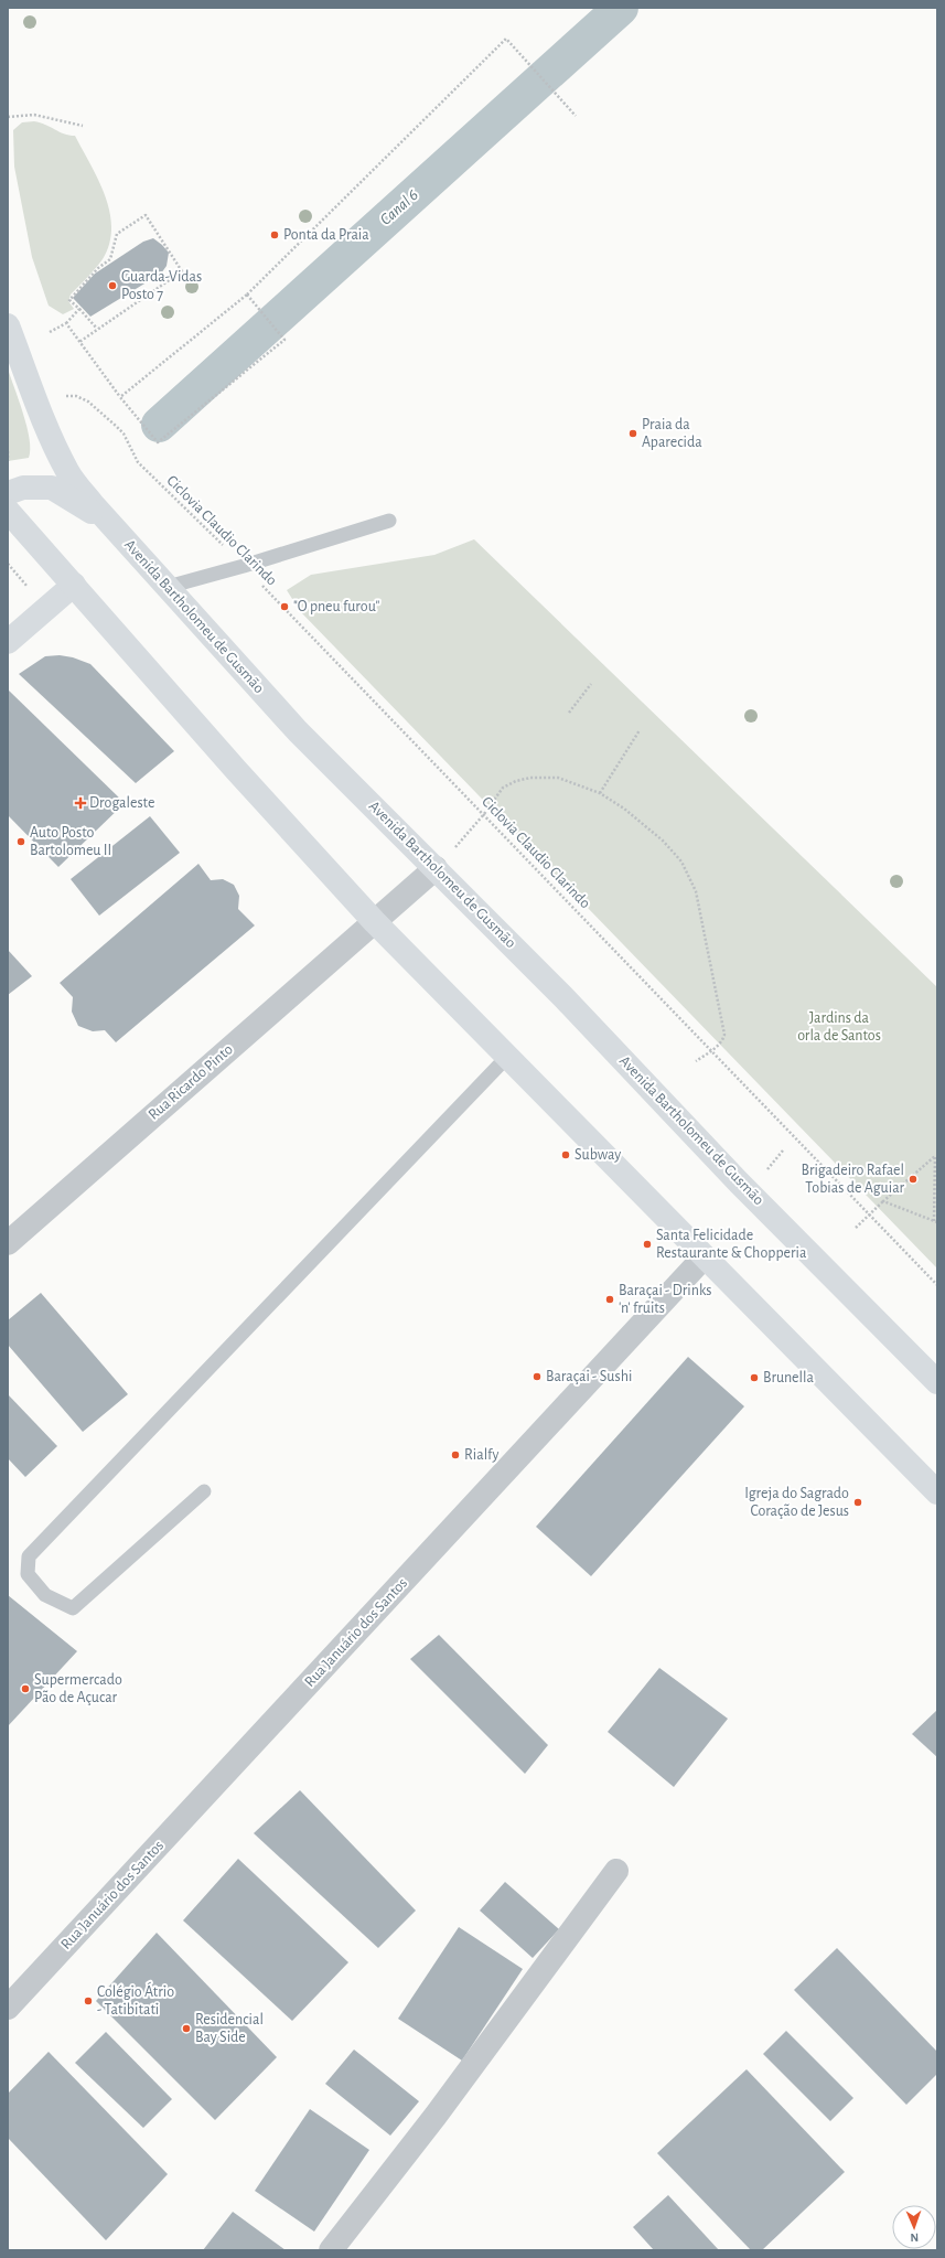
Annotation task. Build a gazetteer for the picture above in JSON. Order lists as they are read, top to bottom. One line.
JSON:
{"streets":{"main road":["Avenida Bartholomeu de Gusmão"],"street":["Rua Ricardo Pinto","Rua Januário dos Santos"],"path":["Ciclovia Claudio Clarindo"]},"crossings":[["Avenida Bartholomeu de Gusmão","Rua Ricardo Pinto"]],"water":["Canal 6"],"parks":["Jardins da orla de Santos"],"places":{"other":["Ponta da Praia","Guarda-Vidas Posto 7","Praia da Aparecida","\"O pneu furou\"","Auto Posto Bartolomeu II","Subway","Brigadeiro Rafael Tobias de Aguiar","Santa Felicidade Restaurante & Chopperia","Baraçai - Drinks 'n' fruits","Baraçai - Sushi","Brunella","Rialfy","Igreja do Sagrado Coração de Jesus","Supermercado Pão de Açucar","Colégio Átrio - Tatibitati","Residencial Bay Side"],"health":["Drogaleste"]},"north":"bottom"}
